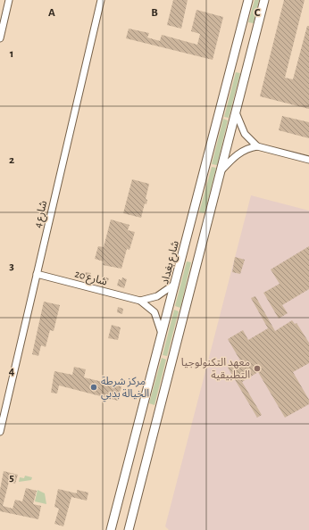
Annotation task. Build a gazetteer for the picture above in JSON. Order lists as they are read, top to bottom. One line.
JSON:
{"streets":{"main road":["شارع بغداد"],"street":["شارع 4","شارع 20"]},"crossings":[["شارع 4","شارع 20"],["شارع بغداد","شارع 20"]],"places":["معهد التكنولوجيا التطبيقية","مركز شرطة الخيالة بدبي"],"grid":{"columns":["A","B","C"],"rows":["1","2","3","4","5"]}}
